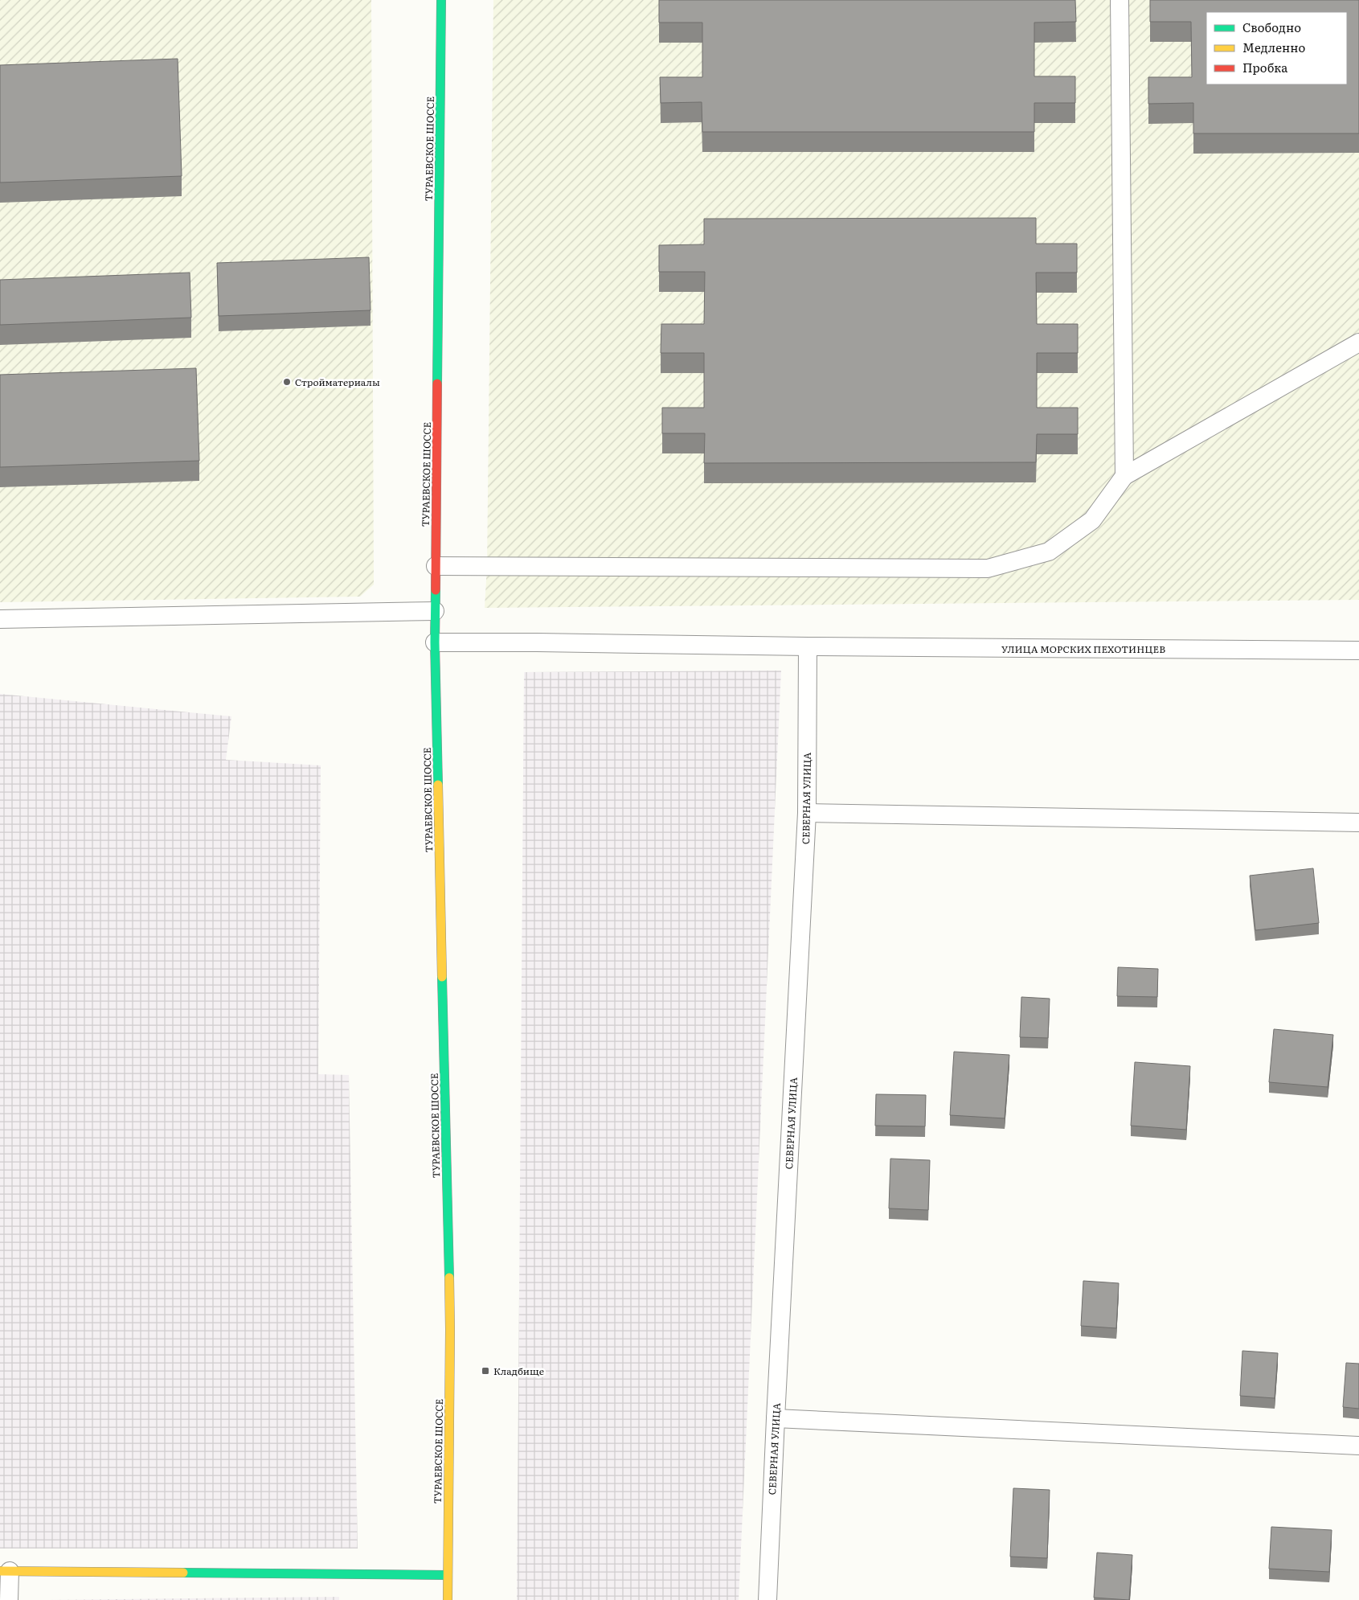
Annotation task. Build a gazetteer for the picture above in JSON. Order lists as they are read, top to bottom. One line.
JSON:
{"streets":{"main road":["ТУРАЕВСКОЕ ШОССЕ"],"lane":["УЛИЦА МОРСКИХ ПЕХОТИНЦЕВ","СЕВЕРНАЯ УЛИЦА"]},"crossings":[["ТУРАЕВСКОЕ ШОССЕ","УЛИЦА МОРСКИХ ПЕХОТИНЦЕВ"],["УЛИЦА МОРСКИХ ПЕХОТИНЦЕВ","СЕВЕРНАЯ УЛИЦА"]],"places":{"other":["Стройматериалы"],"transit":["Кладбище"]},"legend":["Свободно","Медленно","Пробка"]}
